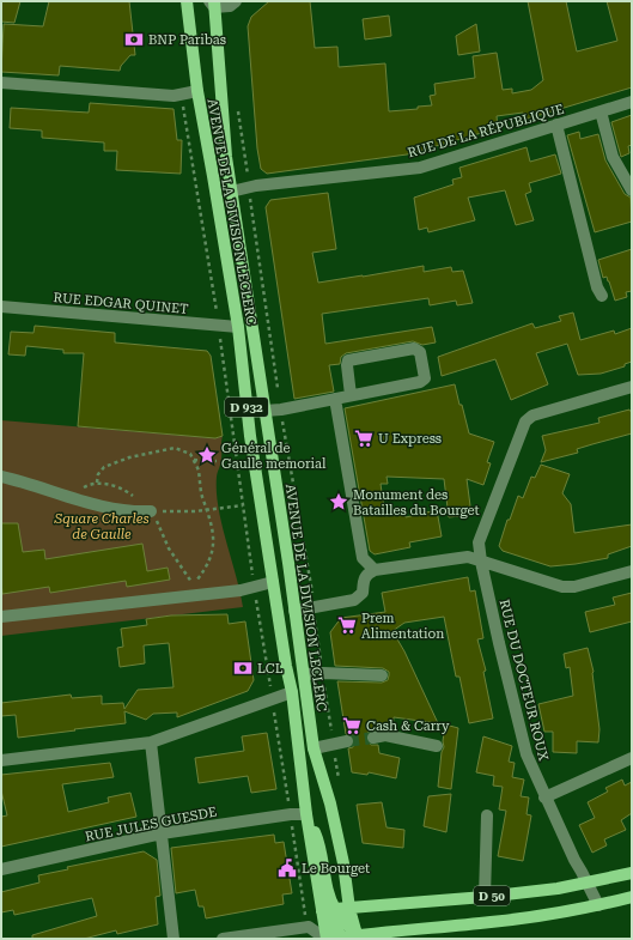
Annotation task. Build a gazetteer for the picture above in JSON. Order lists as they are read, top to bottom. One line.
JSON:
{"streets":{"main road":["AVENUE DE LA DIVISION LECLERC","D 932","D 50"],"street":["RUE DE LA RÉPUBLIQUE","RUE EDGAR QUINET","RUE DU DOCTEUR ROUX","RUE JULES GUESDE"]},"crossings":[["RUE DE LA RÉPUBLIQUE","AVENUE DE LA DIVISION LECLERC"],["AVENUE DE LA DIVISION LECLERC","RUE EDGAR QUINET"],["AVENUE DE LA DIVISION LECLERC","RUE JULES GUESDE"],["AVENUE DE LA DIVISION LECLERC","D 50"],["RUE DU DOCTEUR ROUX","D 50"]],"parks":["Square Charles de Gaulle"],"places":{"bank":["BNP Paribas","LCL"],"supermarket":["U Express","Prem Alimentation","Cash & Carry"],"place":["Général de Gaulle memorial","Monument des Batailles du Bourget"],"public building":["Le Bourget"]}}
